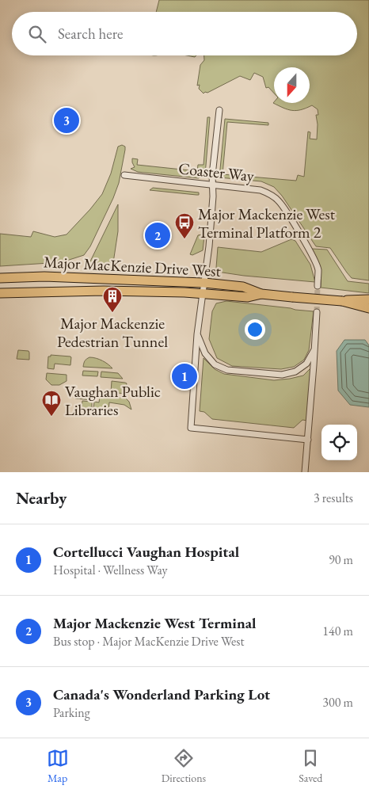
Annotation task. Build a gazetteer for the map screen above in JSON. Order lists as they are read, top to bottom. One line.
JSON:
{"streets":{"main road":["Major MacKenzie Drive West"],"street":["Coaster Way"]},"places":{"bus stop":["Major Mackenzie West Terminal Platform 2"],"building":["Major Mackenzie Pedestrian Tunnel"],"library":["Vaughan Public Libraries"]},"north":"bottom","page":{"search":"Search here","pins":["3","2","1"],"heading":["Nearby","3 results"],"list":[{"mark":"1","name":"Cortellucci Vaughan Hospital","note":"Hospital · Wellness Way","value":"90 m"},{"mark":"2","name":"Major Mackenzie West Terminal","note":"Bus stop · Major MacKenzie Drive West","value":"140 m"},{"mark":"3","name":"Canada's Wonderland Parking Lot","note":"Parking","value":"300 m"}],"nav":["Map","Directions","Saved"]}}
